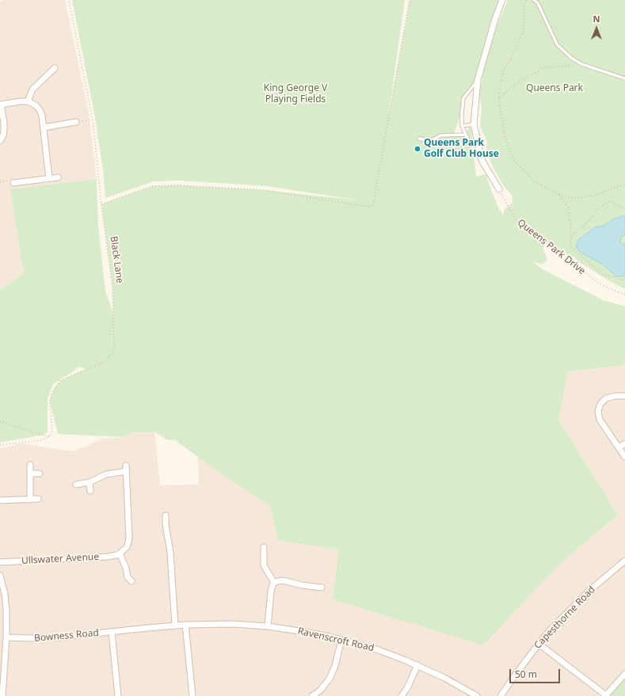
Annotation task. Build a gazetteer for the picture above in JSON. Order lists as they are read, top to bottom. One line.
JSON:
{"streets":{"street":["Ullswater Avenue","Capesthorne Road","Bowness Road","Ravenscroft Road"],"path":["Queens Park Drive","Black Lane"]},"crossings":[["Bowness Road","Ravenscroft Road"]],"parks":["King George V Playing Fields","Queens Park"],"places":["Queens Park Golf Club House"],"scale_bar":"50 m","north":"top"}
